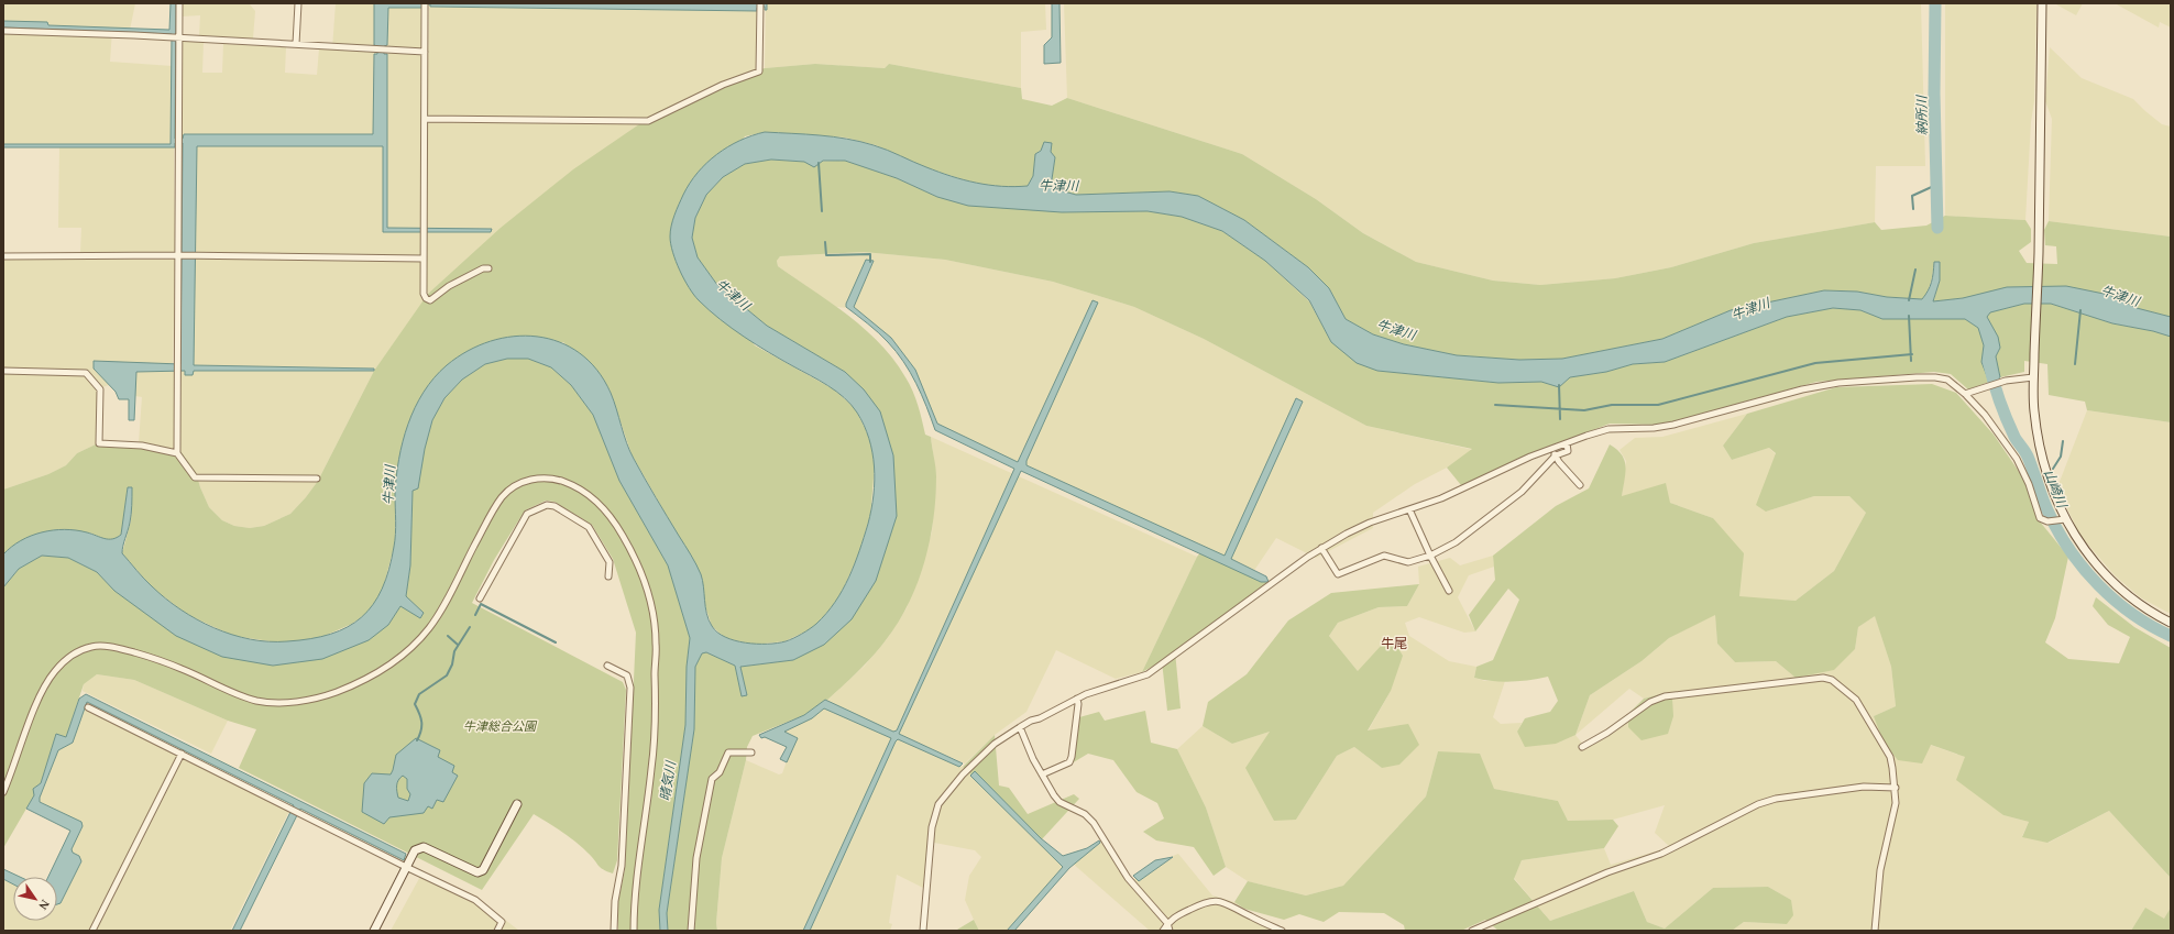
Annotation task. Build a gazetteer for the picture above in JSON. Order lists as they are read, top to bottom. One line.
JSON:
{"districts":["牛尾"],"water":["納所川","牛津川","山崎川","晴気川"],"parks":["牛津総合公園"],"north":"bottom right"}
